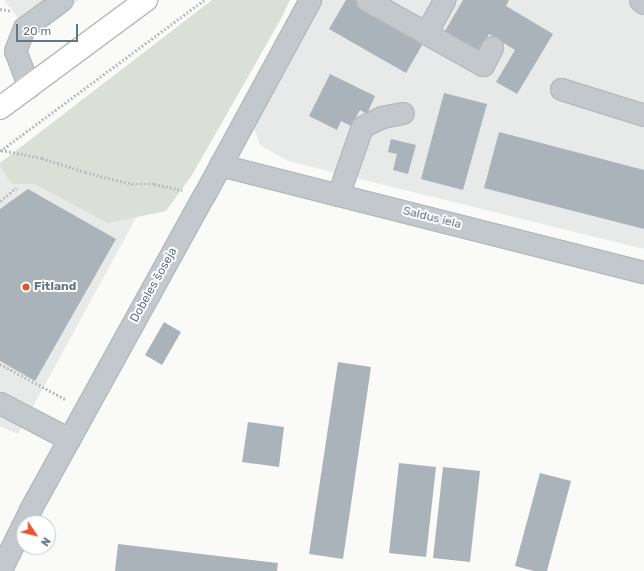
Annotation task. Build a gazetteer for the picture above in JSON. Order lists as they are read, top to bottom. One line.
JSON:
{"streets":{"street":["Saldus iela","Dobeles šoseja"]},"crossings":[["Saldus iela","Dobeles šoseja"]],"places":["Fitland"],"scale_bar":"20 m","north":"bottom right"}
